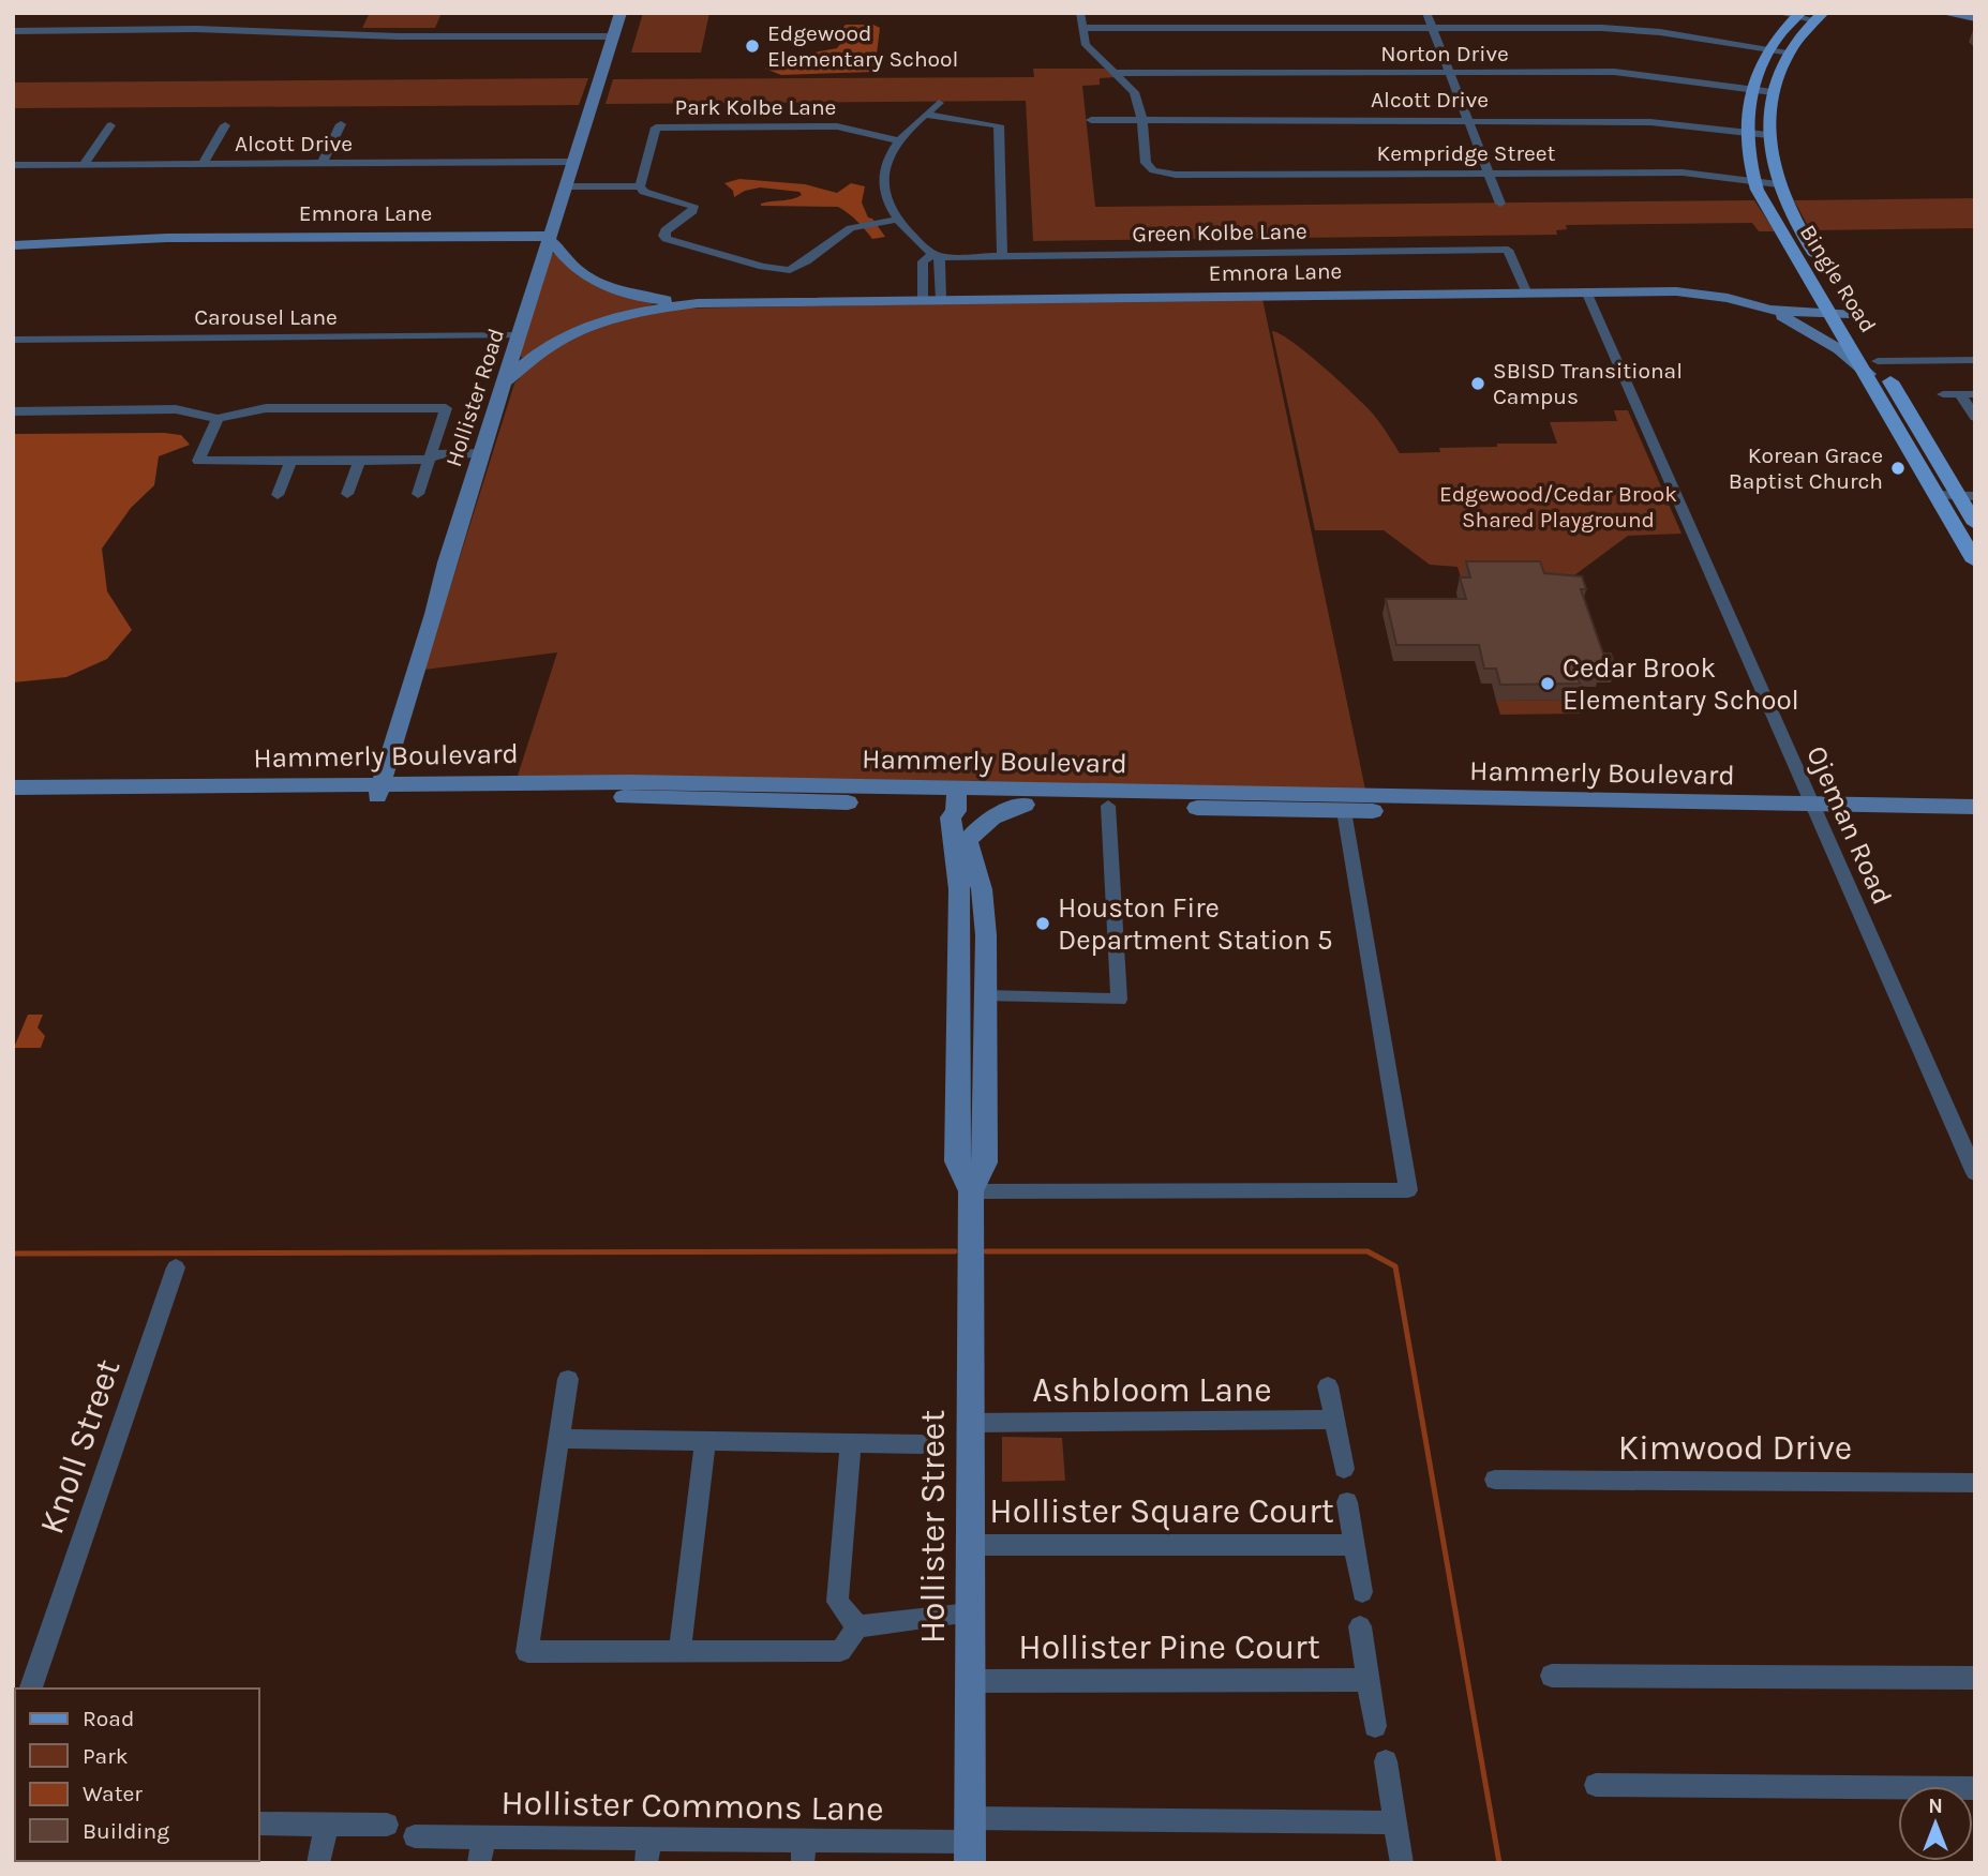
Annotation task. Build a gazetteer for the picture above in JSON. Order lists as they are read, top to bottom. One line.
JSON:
{"streets":{"main road":["Bingle Road"],"street":["Norton Drive","Alcott Drive","Park Kolbe Lane","Kempridge Street","Emnora Lane","Green Kolbe Lane","Carousel Lane","Hollister Road","Hammerly Boulevard","Ojeman Road","Ashbloom Lane","Knoll Street","Kimwood Drive","Hollister Square Court","Hollister Street","Hollister Pine Court","Hollister Commons Lane"]},"crossings":[["Norton Drive","Bingle Road"],["Alcott Drive","Kempridge Street"],["Alcott Drive","Bingle Road"],["Alcott Drive","Hollister Road"],["Park Kolbe Lane","Green Kolbe Lane"],["Kempridge Street","Bingle Road"],["Emnora Lane","Green Kolbe Lane"],["Emnora Lane","Bingle Road"],["Emnora Lane","Hollister Road"],["Emnora Lane","Ojeman Road"],["Carousel Lane","Hollister Road"],["Hollister Road","Hammerly Boulevard"],["Hammerly Boulevard","Ojeman Road"],["Hammerly Boulevard","Hollister Street"],["Ashbloom Lane","Hollister Street"],["Hollister Square Court","Hollister Street"],["Hollister Street","Hollister Pine Court"],["Hollister Street","Hollister Commons Lane"]],"parks":["Edgewood/Cedar Brook Shared Playground"],"places":["Edgewood Elementary School","SBISD Transitional Campus","Korean Grace Baptist Church","Cedar Brook Elementary School","Houston Fire Department Station 5"],"legend":["Road","Park","Water","Building"],"north":"top"}
